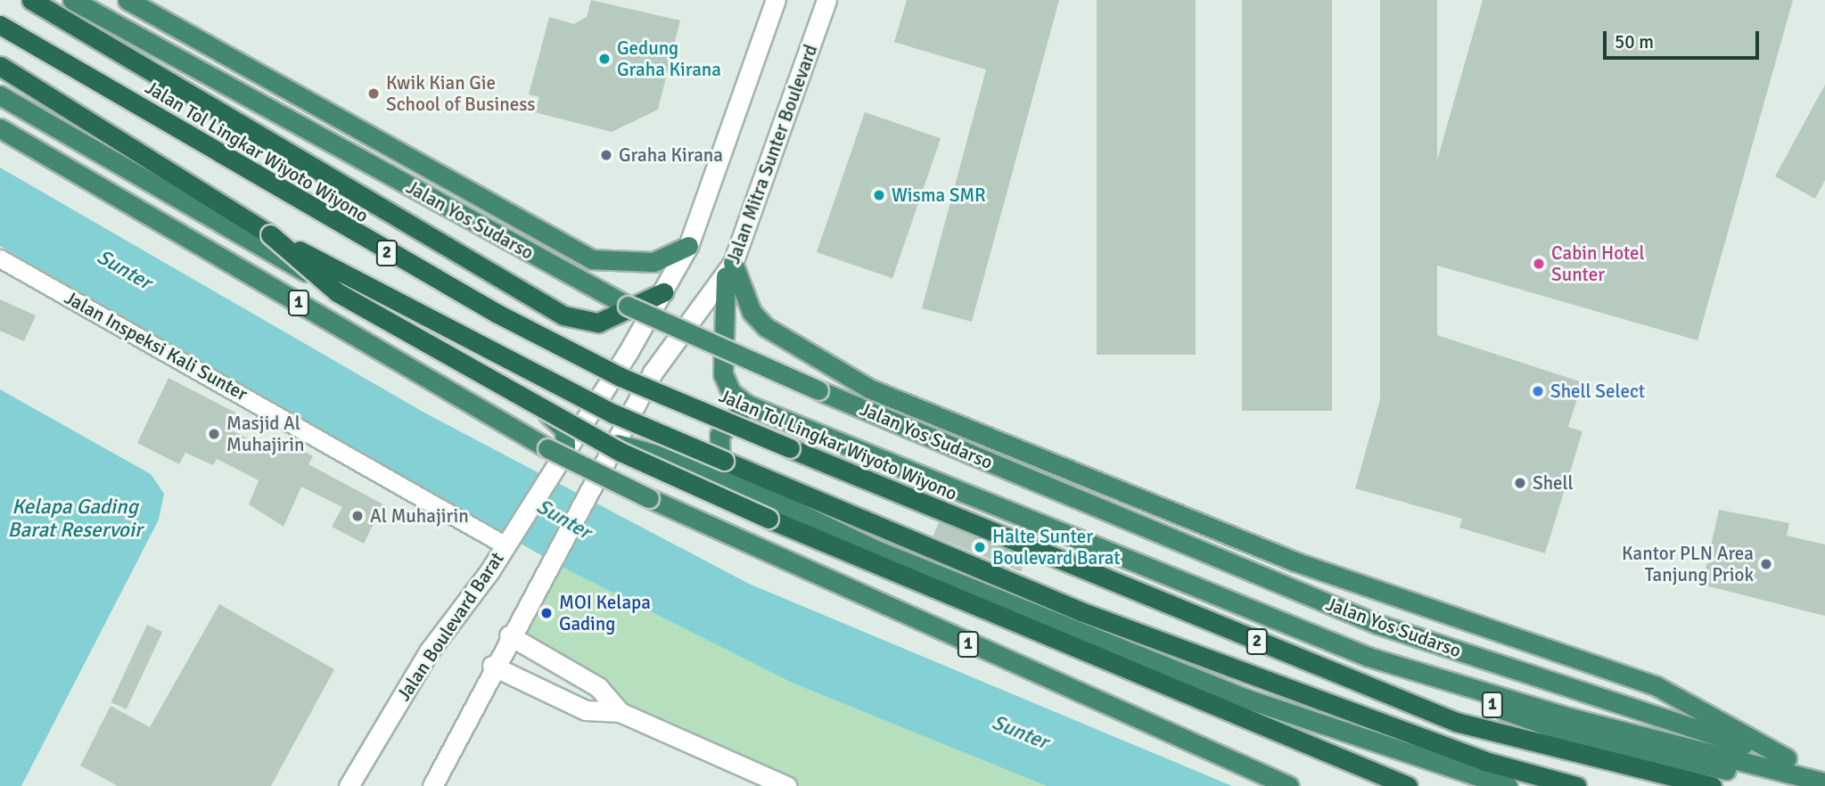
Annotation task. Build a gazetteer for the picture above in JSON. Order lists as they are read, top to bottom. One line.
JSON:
{"streets":{"highway":["Jalan Tol Lingkar Wiyoto Wiyono","Jalan Yos Sudarso","2","1"],"main road":["Jalan Mitra Sunter Boulevard","Jalan Boulevard Barat"],"street":["Jalan Inspeksi Kali Sunter"]},"crossings":[["Jalan Inspeksi Kali Sunter","Jalan Boulevard Barat"]],"water":["Sunter","Kelapa Gading Barat Reservoir"],"places":["Gedung Graha Kirana","Kwik Kian Gie School of Business","Graha Kirana","Wisma SMR","Cabin Hotel Sunter","Shell Select","Masjid Al Muhajirin","Shell","Al Muhajirin","Halte Sunter Boulevard Barat","Kantor PLN Area Tanjung Priok","MOI Kelapa Gading"],"scale_bar":"50 m"}
